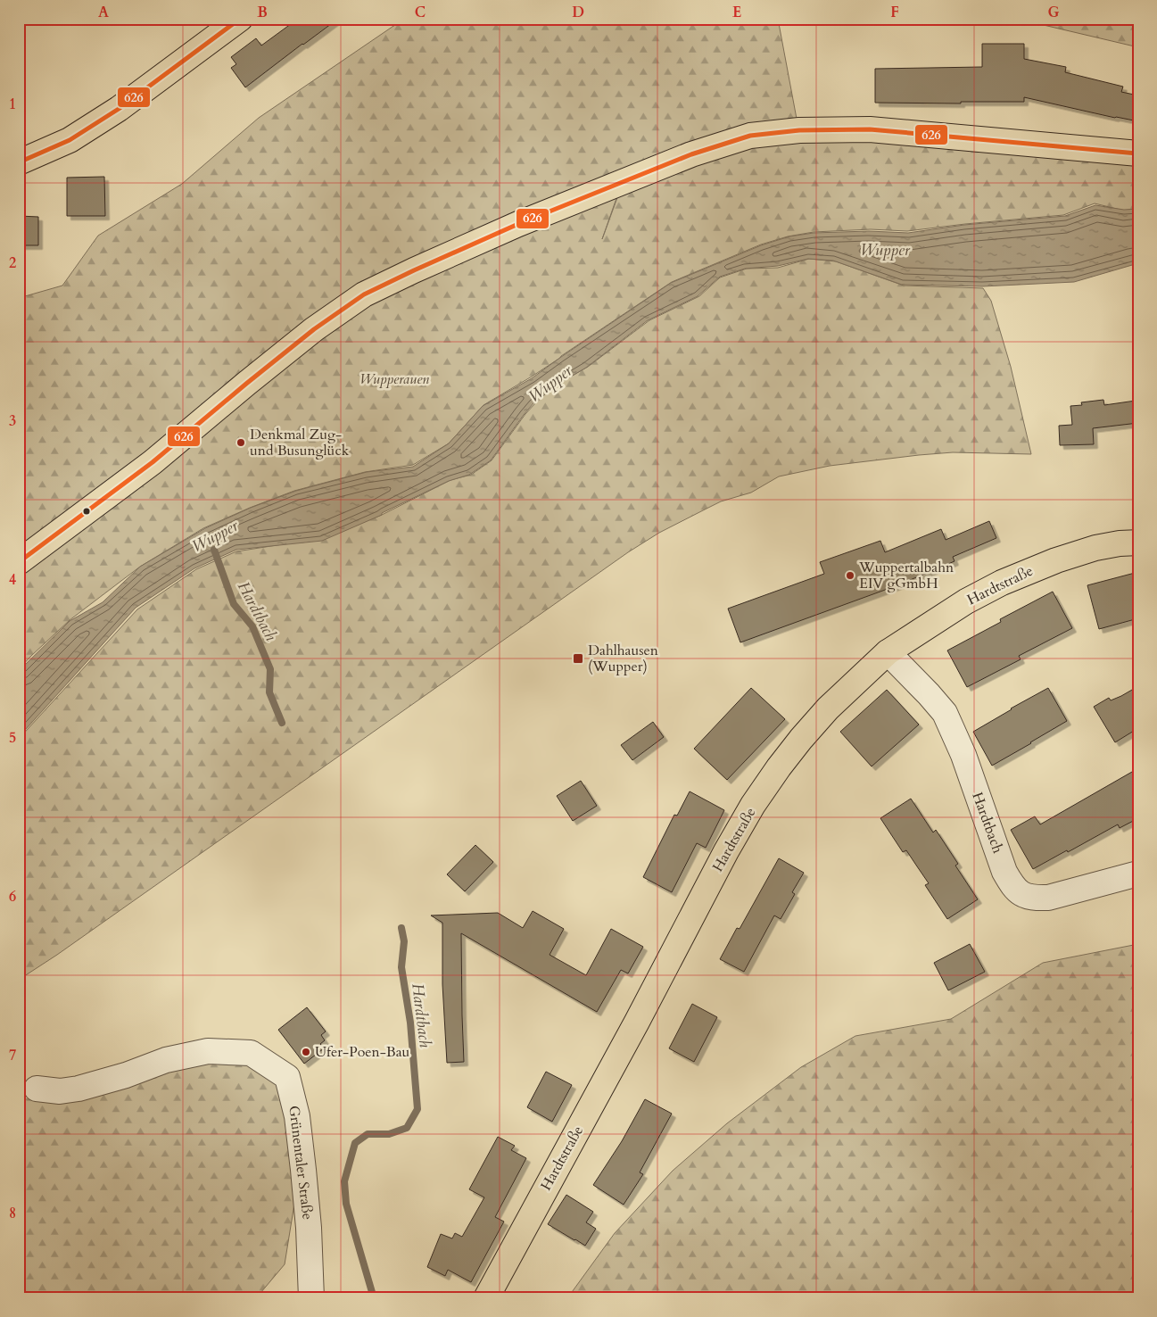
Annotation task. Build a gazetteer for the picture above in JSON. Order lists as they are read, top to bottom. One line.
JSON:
{"streets":{"main road":["Hardtstraße"],"street":["Hardtbach","Grünentaler Straße"]},"crossings":[["Hardtstraße","Hardtbach"]],"water":["Wupper","Hardtbach"],"parks":["Wupperauen"],"places":{"other":["Denkmal Zug- und Busunglück","Wuppertalbahn EIV gGmbH","Ufer-Poen-Bau"],"transit":["Dahlhausen (Wupper)"]},"lines":["transit line 626"],"grid":{"columns":["A","B","C","D","E","F","G"],"rows":["1","2","3","4","5","6","7","8"]}}
